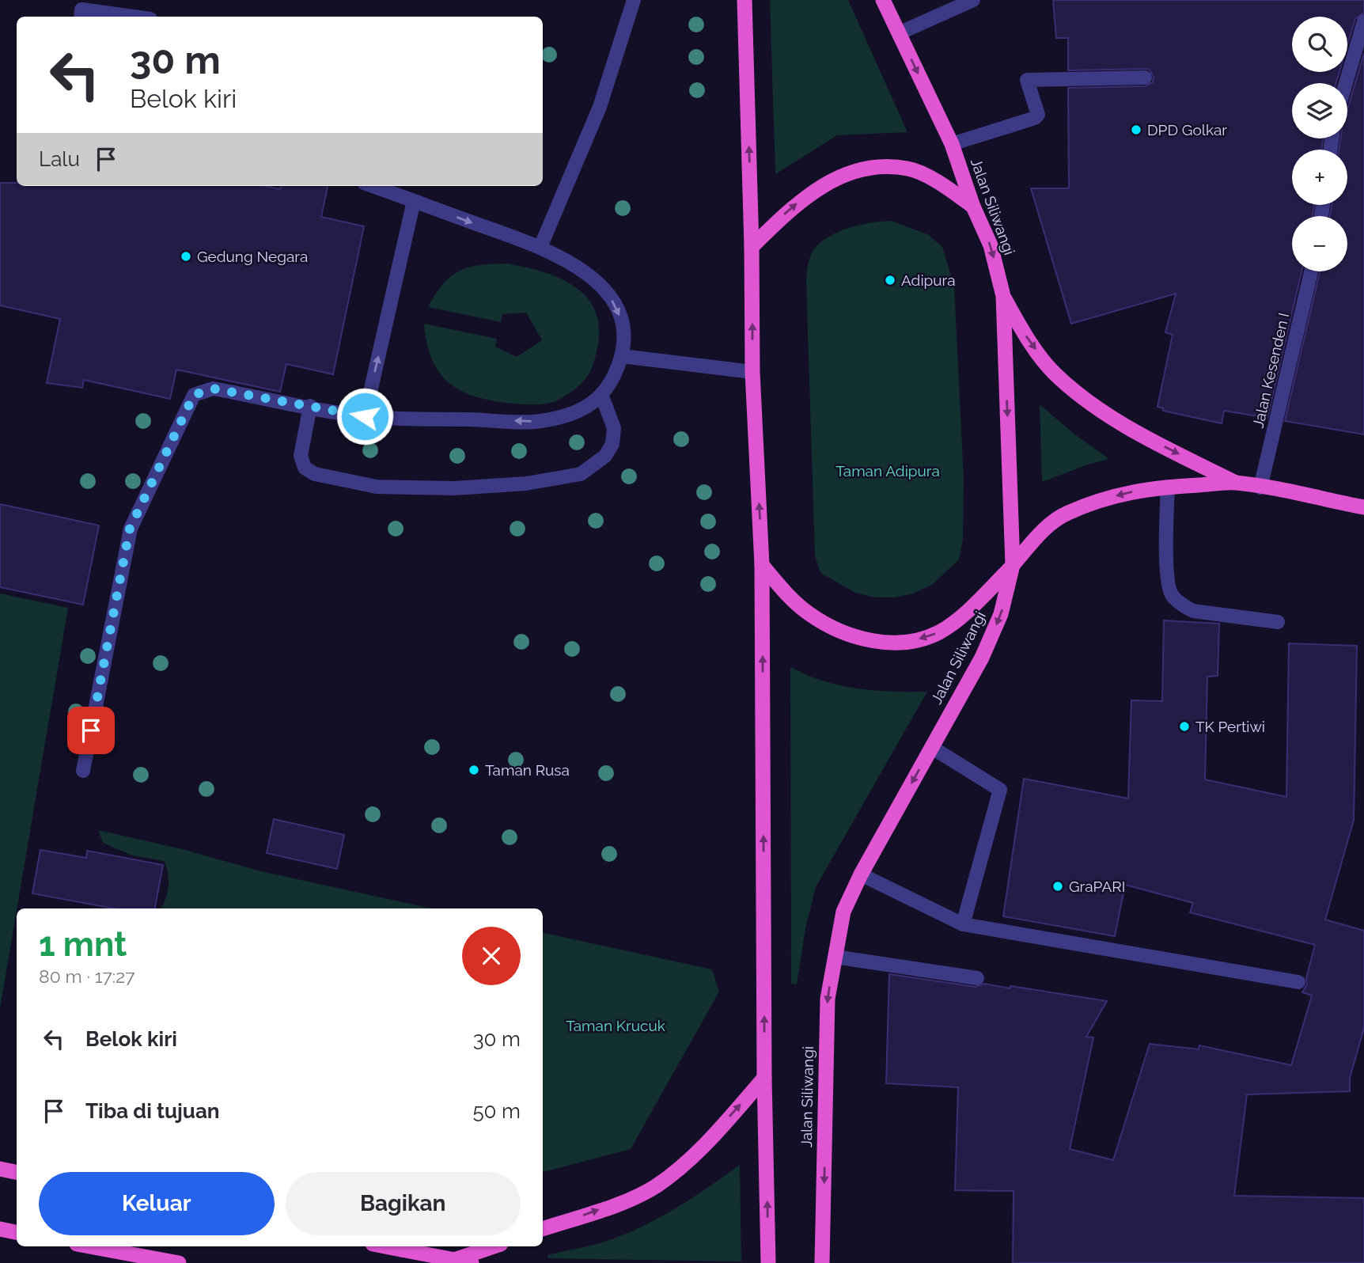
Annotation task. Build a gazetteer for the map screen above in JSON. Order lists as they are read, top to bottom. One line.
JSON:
{"streets":{"highway":["Jalan Siliwangi"],"street":["Jalan Kesenden I"]},"parks":["Taman Adipura","Taman Krucuk"],"places":["DPD Golkar","Gedung Negara","Adipura","TK Pertiwi","Taman Rusa","GraPARI"],"page":{"map_buttons":["+","−"],"turn":["30 m","Belok kiri"],"then":"Lalu","heading":["1 mnt","80 m · 17:27"],"list":[{"name":"Belok kiri","value":"30 m"},{"name":"Tiba di tujuan","value":"50 m"}],"buttons":["Keluar","Bagikan"]}}
